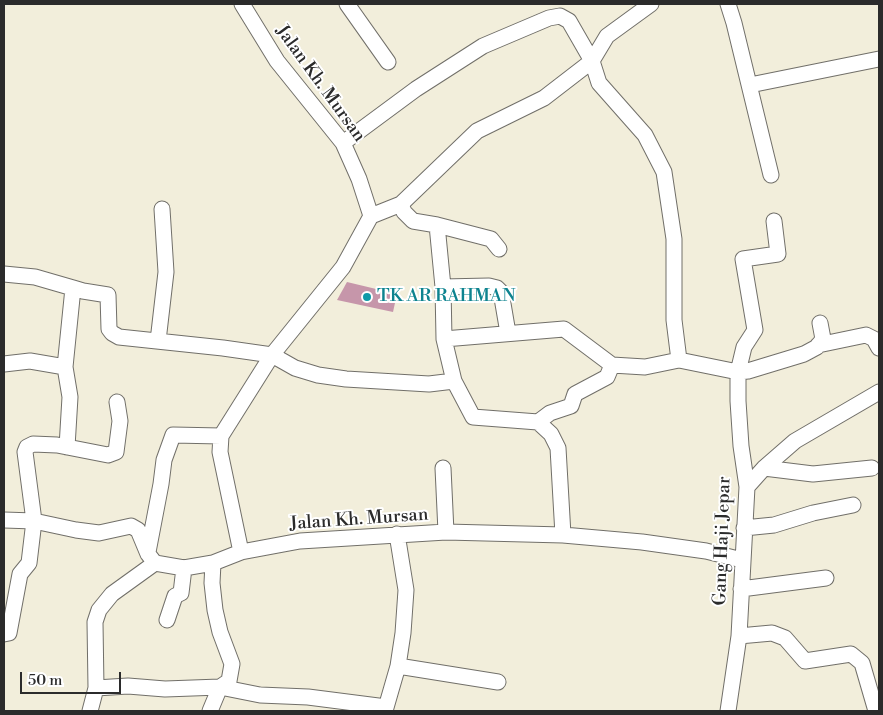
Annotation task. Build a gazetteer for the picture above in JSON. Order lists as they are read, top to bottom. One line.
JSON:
{"streets":{"street":["Jalan Kh. Mursan","Gang Haji Jepar"]},"crossings":[["Jalan Kh. Mursan","Gang Haji Jepar"]],"places":["TK AR RAHMAN"],"scale_bar":"50 m"}
